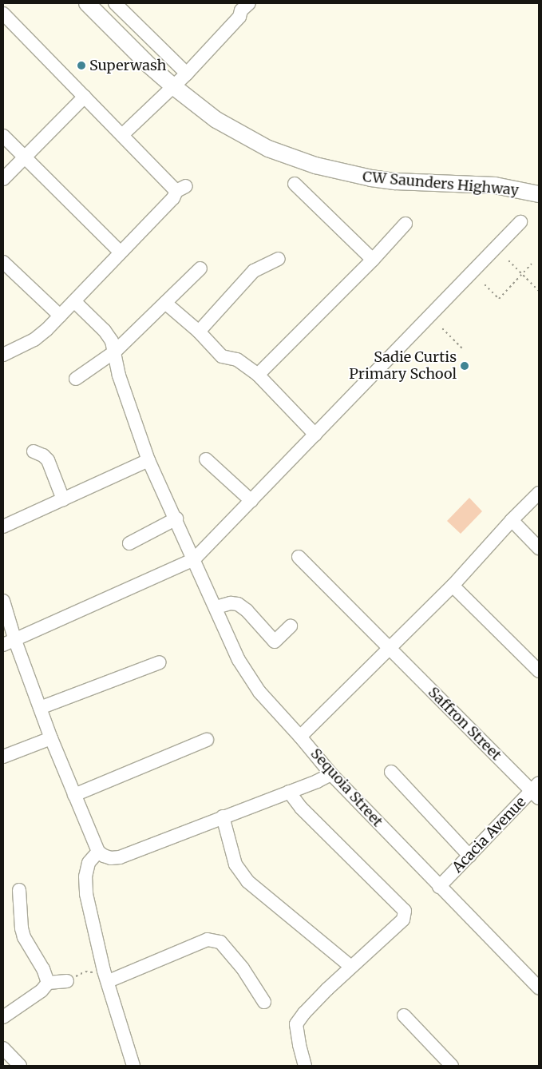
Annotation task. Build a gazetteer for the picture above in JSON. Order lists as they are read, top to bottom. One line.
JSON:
{"streets":{"main road":["CW Saunders Highway"],"street":["Saffron Street","Sequoia Street","Acacia Avenue"]},"crossings":[["Saffron Street","Acacia Avenue"],["Sequoia Street","Acacia Avenue"]],"places":["Superwash","Sadie Curtis Primary School"]}
